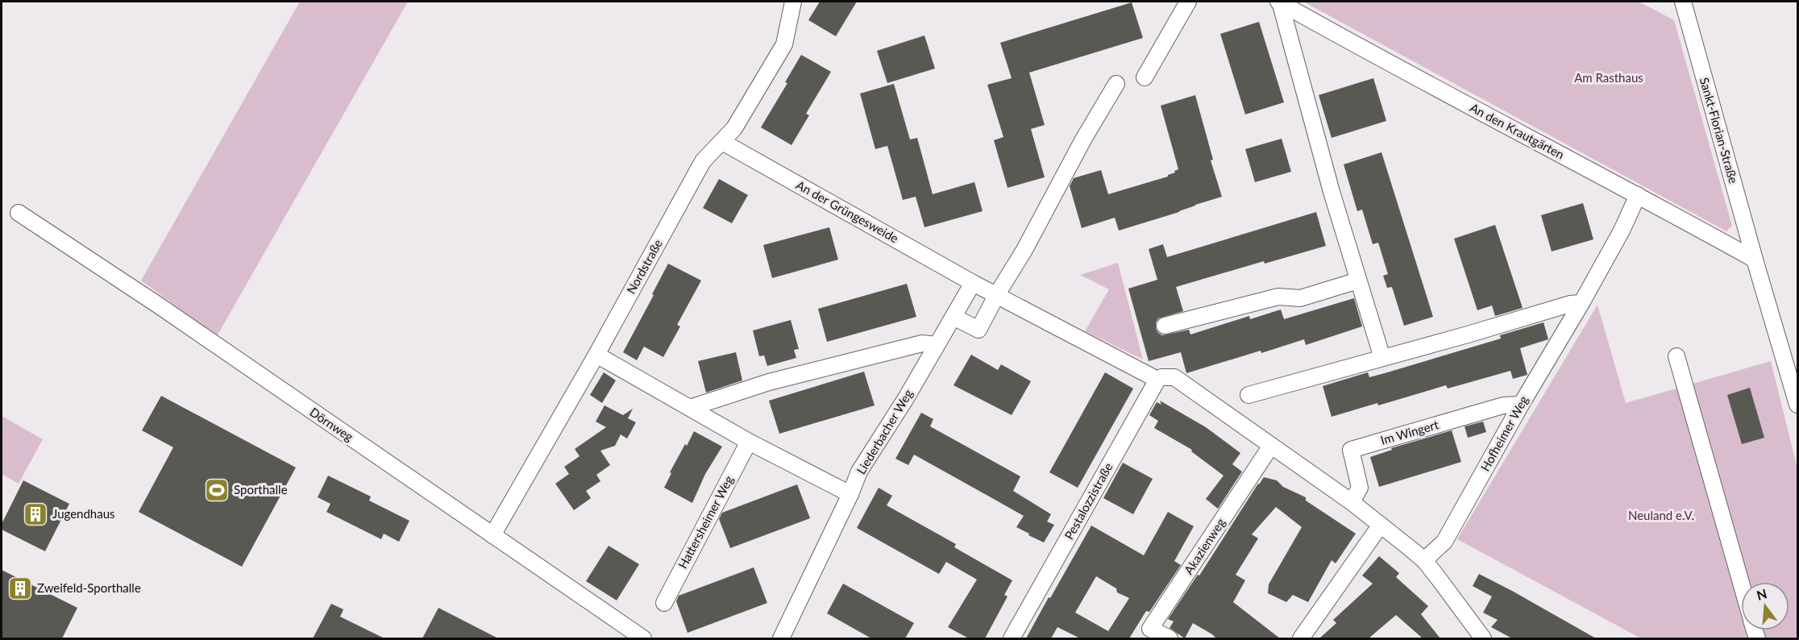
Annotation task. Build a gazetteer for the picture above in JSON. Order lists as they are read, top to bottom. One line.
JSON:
{"streets":{"street":["Sankt-Florian-Straße","An den Krautgärten","An der Grüngesweide","Nordstraße","Dörnweg","Liederbacher Weg","Im Wingert","Hofheimer Weg","Pestalozzistraße","Hattersheimer Weg","Akazienweg"]},"crossings":[["Sankt-Florian-Straße","An den Krautgärten"],["An den Krautgärten","Hofheimer Weg"],["An der Grüngesweide","Nordstraße"],["An der Grüngesweide","Liederbacher Weg"],["An der Grüngesweide","Pestalozzistraße"],["Nordstraße","Dörnweg"],["Im Wingert","Hofheimer Weg"]],"parks":["Am Rasthaus","Neuland e.V."],"places":{"sports":["Sporthalle"],"building":["Jugendhaus","Zweifeld-Sporthalle"]},"north":"top"}
